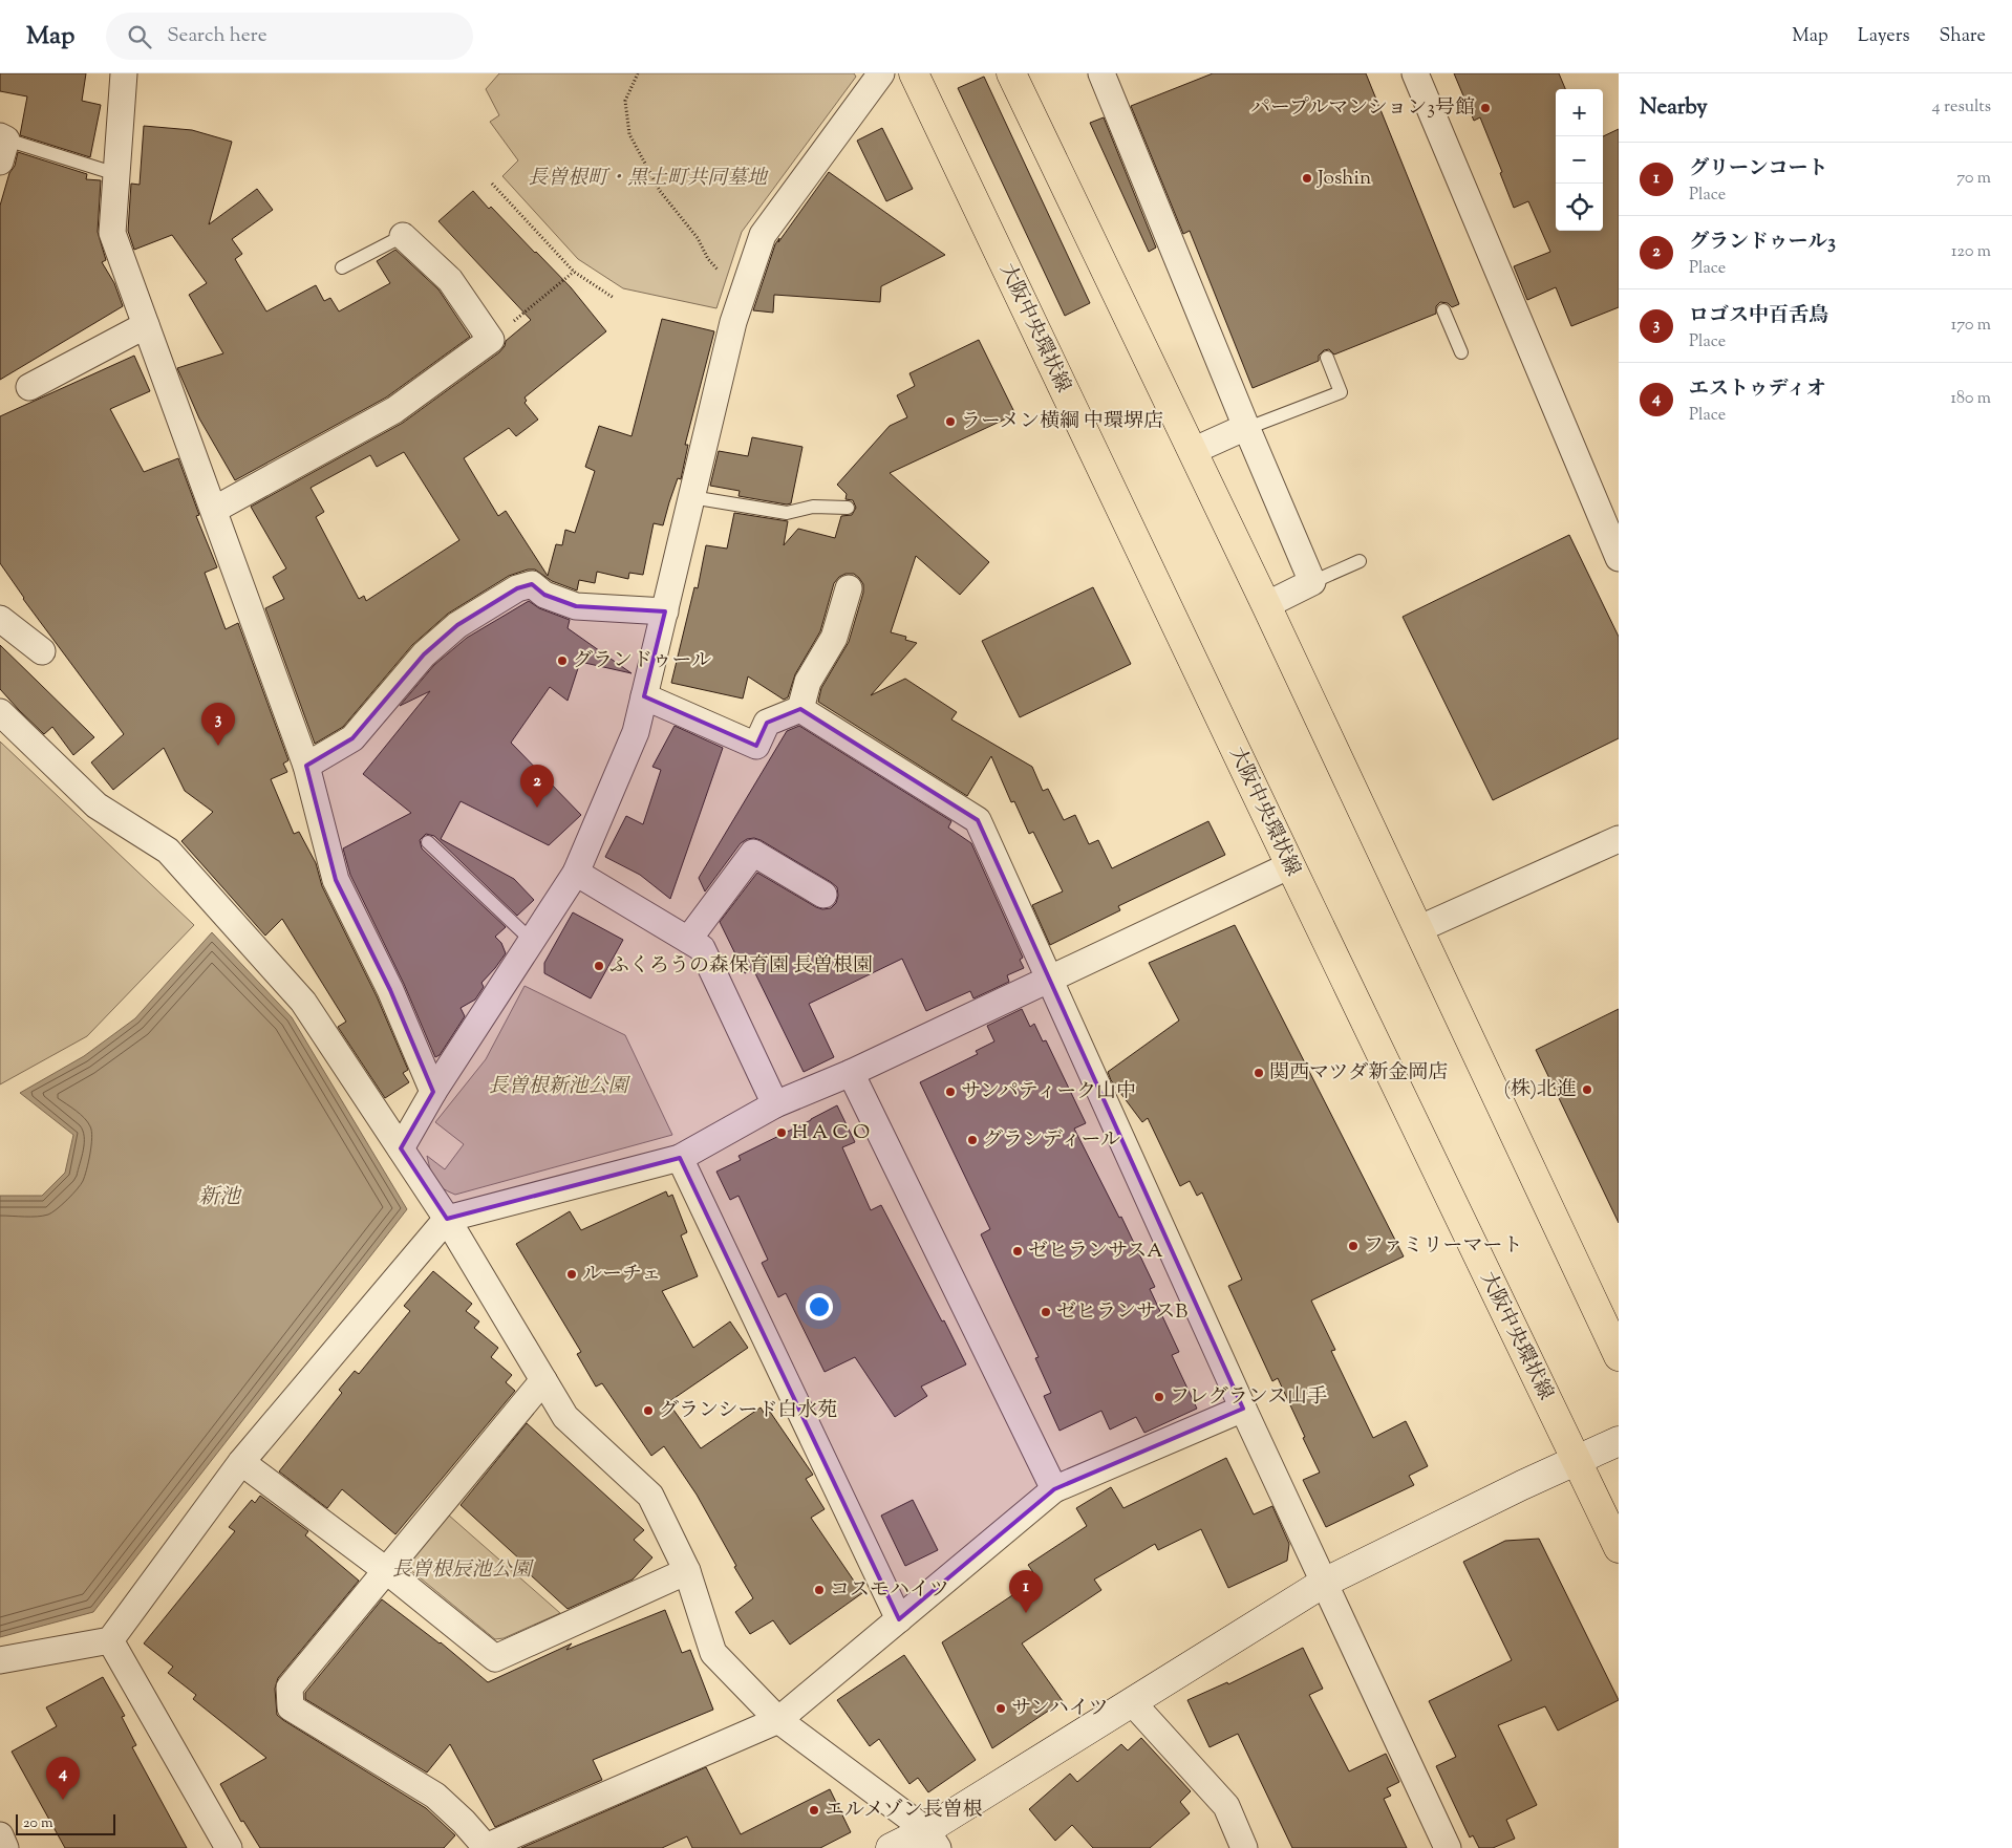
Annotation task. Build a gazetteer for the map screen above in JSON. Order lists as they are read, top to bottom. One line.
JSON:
{"streets":{"main road":["大阪中央環状線"]},"water":["新池"],"parks":["長曽根町・黒土町共同墓地","長曽根新池公園","長曽根辰池公園"],"places":["パープルマンション3号館","Joshin","ラーメン横綱 中環堺店","グランドゥール","ふくろうの森保育園 長曽根園","関西マツダ新金岡店","(株)北進","サンパティーク山中","H A C O","グランディール","ファミリーマート","ゼヒランサスA","ルーチェ","ゼヒランサスB","フレグランス山手","グランシード白水苑","コスモハイツ","サンハイツ","エルメゾン長曽根"],"scale_bar":"20 m","page":{"header":"Map","search":"Search here","nav":["Map","Layers","Share"],"heading":["Nearby","4 results"],"map_buttons":["+","−"],"list":[{"mark":"1","name":"グリーンコート","note":"Place","value":"70 m"},{"mark":"2","name":"グランドゥール3","note":"Place","value":"120 m"},{"mark":"3","name":"ロゴス中百舌鳥","note":"Place","value":"170 m"},{"mark":"4","name":"エストゥディオ","note":"Place","value":"180 m"}],"pins":["3","2","1","4"],"scale":"20 m"}}
